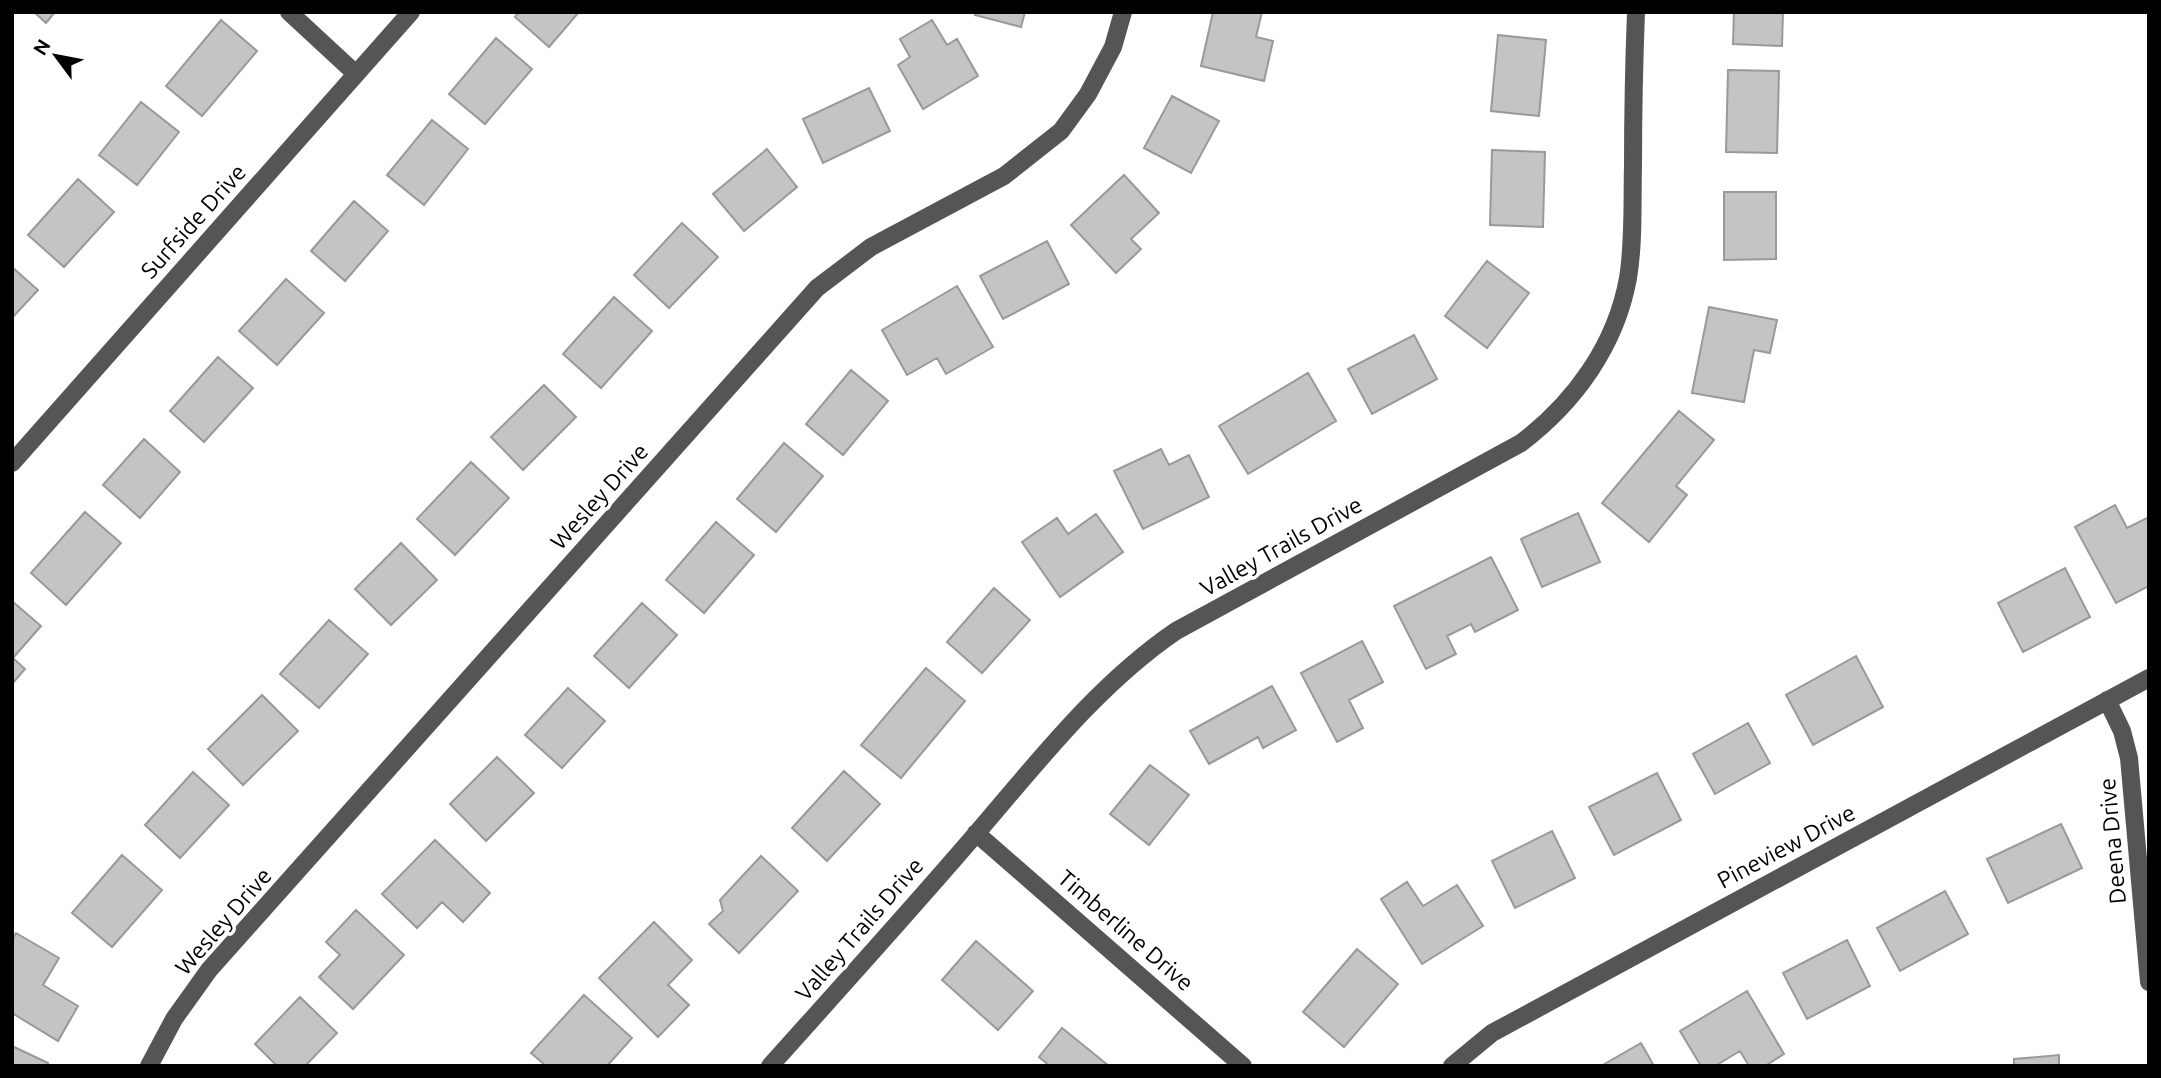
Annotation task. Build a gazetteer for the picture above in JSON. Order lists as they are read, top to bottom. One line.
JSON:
{"streets":{"street":["Surfside Drive","Wesley Drive","Valley Trails Drive","Deena Drive","Pineview Drive","Timberline Drive"]},"crossings":[["Valley Trails Drive","Timberline Drive"],["Deena Drive","Pineview Drive"]],"north":"top left"}
